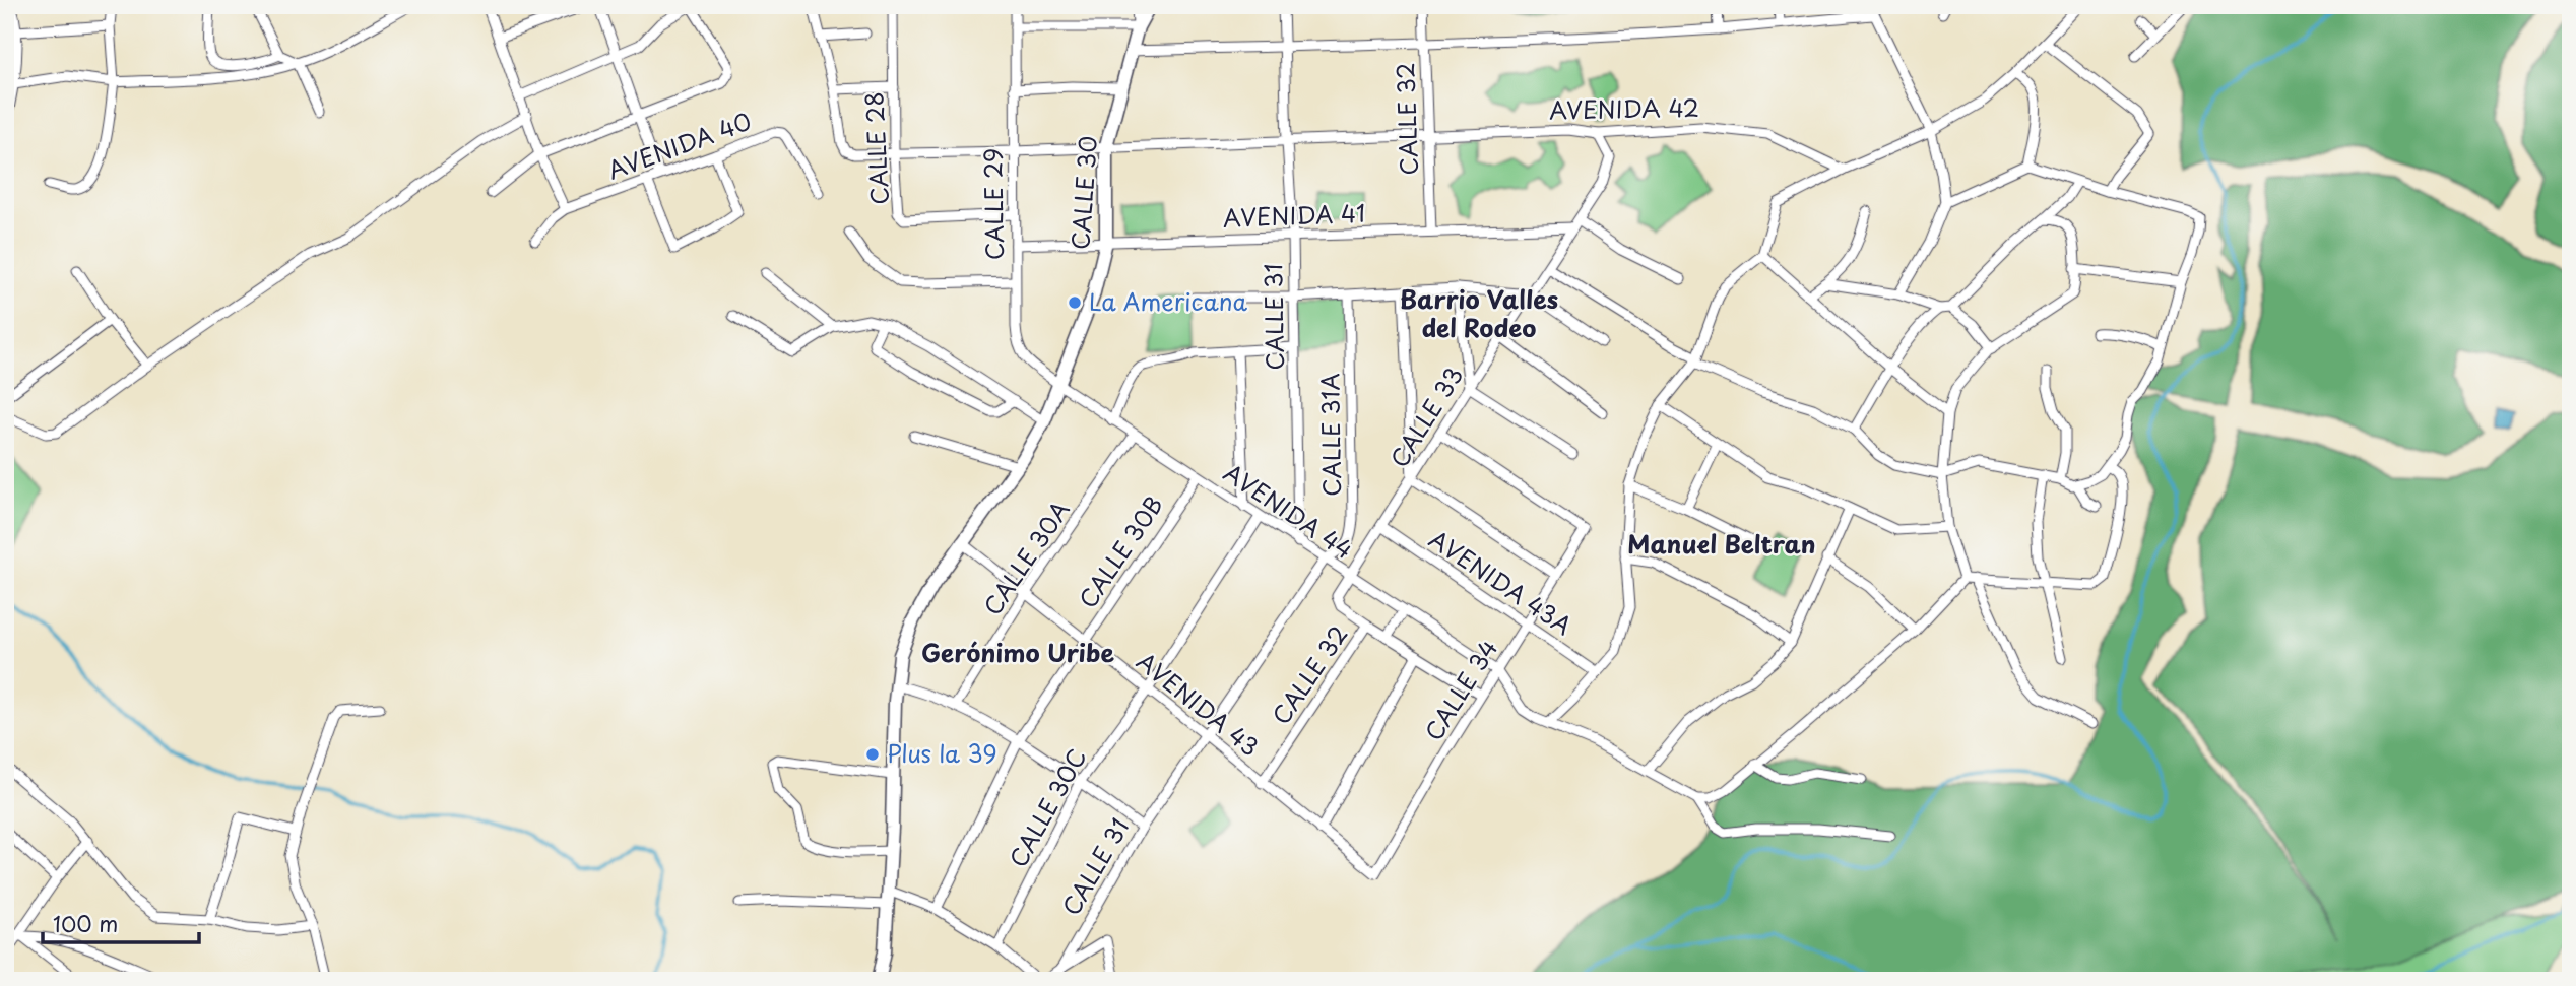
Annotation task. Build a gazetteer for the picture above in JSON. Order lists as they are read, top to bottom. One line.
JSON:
{"streets":{"main road":["CALLE 30"],"street":["AVENIDA 42","CALLE 32","AVENIDA 40","CALLE 28","CALLE 29","AVENIDA 41","CALLE 31","CALLE 33","CALLE 31A","AVENIDA 44","CALLE 30B","CALLE 30A","AVENIDA 43A","CALLE 34","AVENIDA 43","CALLE 30C"]},"crossings":[["AVENIDA 42","CALLE 32"],["AVENIDA 42","CALLE 30"],["AVENIDA 42","CALLE 31"],["AVENIDA 42","CALLE 33"],["CALLE 32","AVENIDA 41"],["CALLE 32","AVENIDA 43"],["CALLE 28","CALLE 29"],["CALLE 30","CALLE 29"],["CALLE 30","AVENIDA 41"],["CALLE 30","AVENIDA 44"],["CALLE 30","AVENIDA 43"],["CALLE 29","AVENIDA 41"],["CALLE 29","AVENIDA 44"],["AVENIDA 41","CALLE 31"],["AVENIDA 41","CALLE 33"],["CALLE 31","CALLE 31A"],["CALLE 31","AVENIDA 44"],["CALLE 31","AVENIDA 43"],["CALLE 33","AVENIDA 44"],["CALLE 33","AVENIDA 43A"],["CALLE 33","CALLE 34"],["CALLE 31A","AVENIDA 44"],["AVENIDA 44","CALLE 30B"],["AVENIDA 44","CALLE 30A"],["AVENIDA 44","CALLE 34"],["AVENIDA 44","CALLE 30C"],["CALLE 30B","AVENIDA 43"],["CALLE 30A","AVENIDA 43"],["AVENIDA 43A","CALLE 34"],["CALLE 34","AVENIDA 43"],["AVENIDA 43","CALLE 30C"]],"districts":["Barrio Valles del Rodeo","Manuel Beltran","Gerónimo Uribe"],"places":["La Americana","Plus la 39"],"scale_bar":"100 m"}
